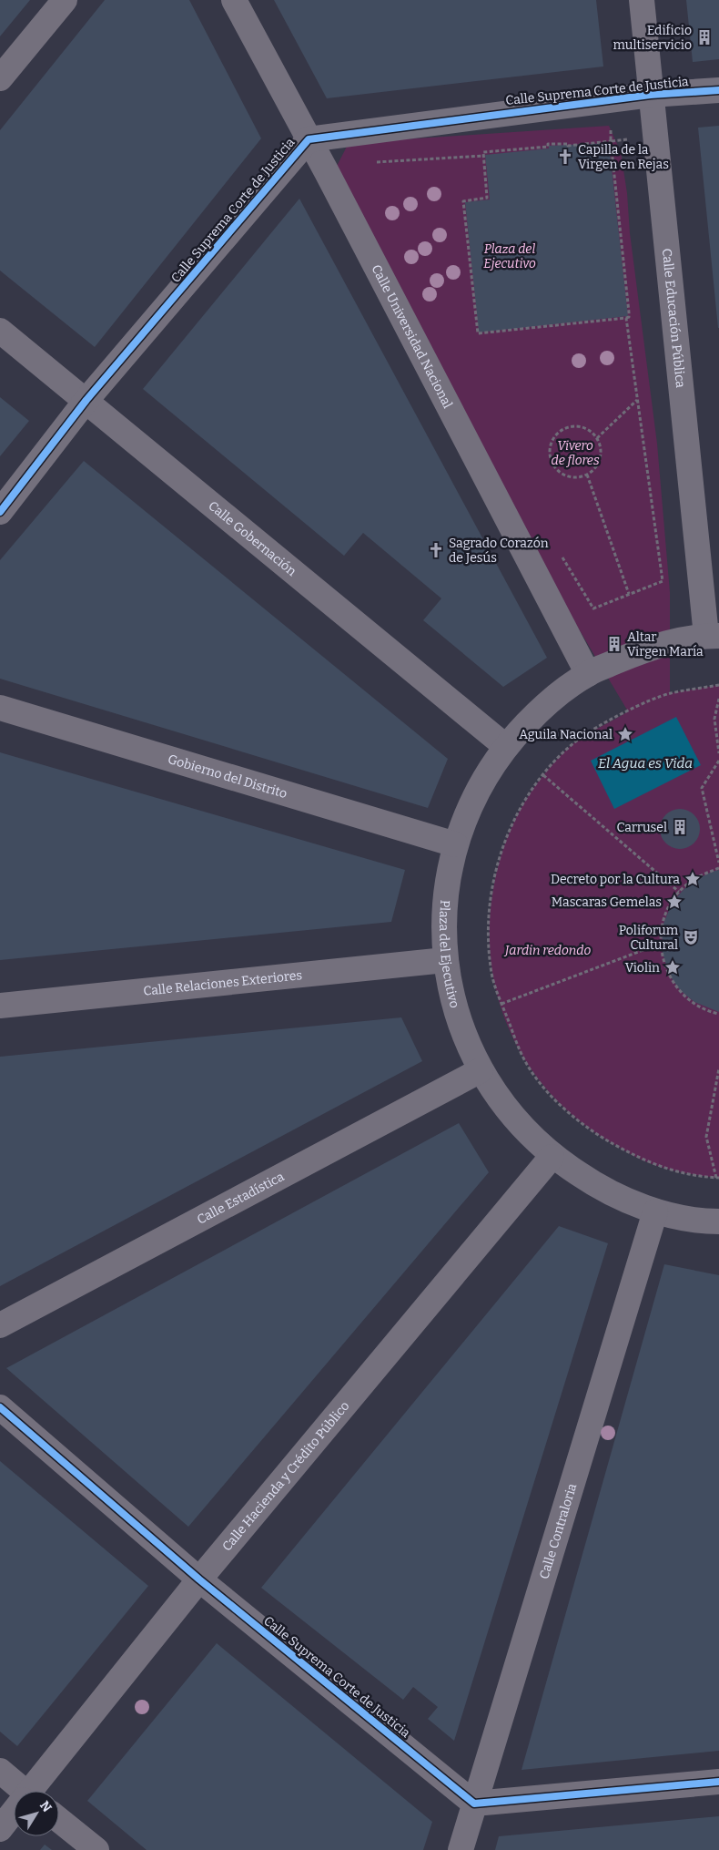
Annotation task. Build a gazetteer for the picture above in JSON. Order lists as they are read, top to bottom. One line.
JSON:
{"streets":{"street":["Calle Suprema Corte de Justicia","Calle Educación Pública","Calle Universidad Nacional","Calle Gobernación","Gobierno del Distrito","Plaza del Ejecutivo","Calle Relaciones Exteriores","Calle Estadística","Calle Hacienda y Crédito Público","Calle Contraloria"]},"crossings":[["Calle Suprema Corte de Justicia","Calle Educación Pública"],["Calle Suprema Corte de Justicia","Calle Universidad Nacional"],["Calle Suprema Corte de Justicia","Calle Gobernación"],["Calle Suprema Corte de Justicia","Calle Hacienda y Crédito Público"],["Calle Suprema Corte de Justicia","Calle Contraloria"],["Calle Educación Pública","Plaza del Ejecutivo"],["Calle Universidad Nacional","Plaza del Ejecutivo"],["Calle Gobernación","Plaza del Ejecutivo"],["Gobierno del Distrito","Plaza del Ejecutivo"],["Plaza del Ejecutivo","Calle Relaciones Exteriores"],["Plaza del Ejecutivo","Calle Estadística"],["Plaza del Ejecutivo","Calle Hacienda y Crédito Público"],["Plaza del Ejecutivo","Calle Contraloria"]],"water":["El Agua es Vida"],"parks":["Plaza del Ejecutivo","Vivero de flores","Jardin redondo"],"places":{"building":["Edificio multiservicio","Altar Virgen María","Carrusel"],"church":["Capilla de la Virgen en Rejas","Sagrado Corazón de Jesús"],"place":["Aguila Nacional","Decreto por la Cultura","Mascaras Gemelas","Violin"],"theatre":["Poliforum Cultural"]},"north":"top right"}
